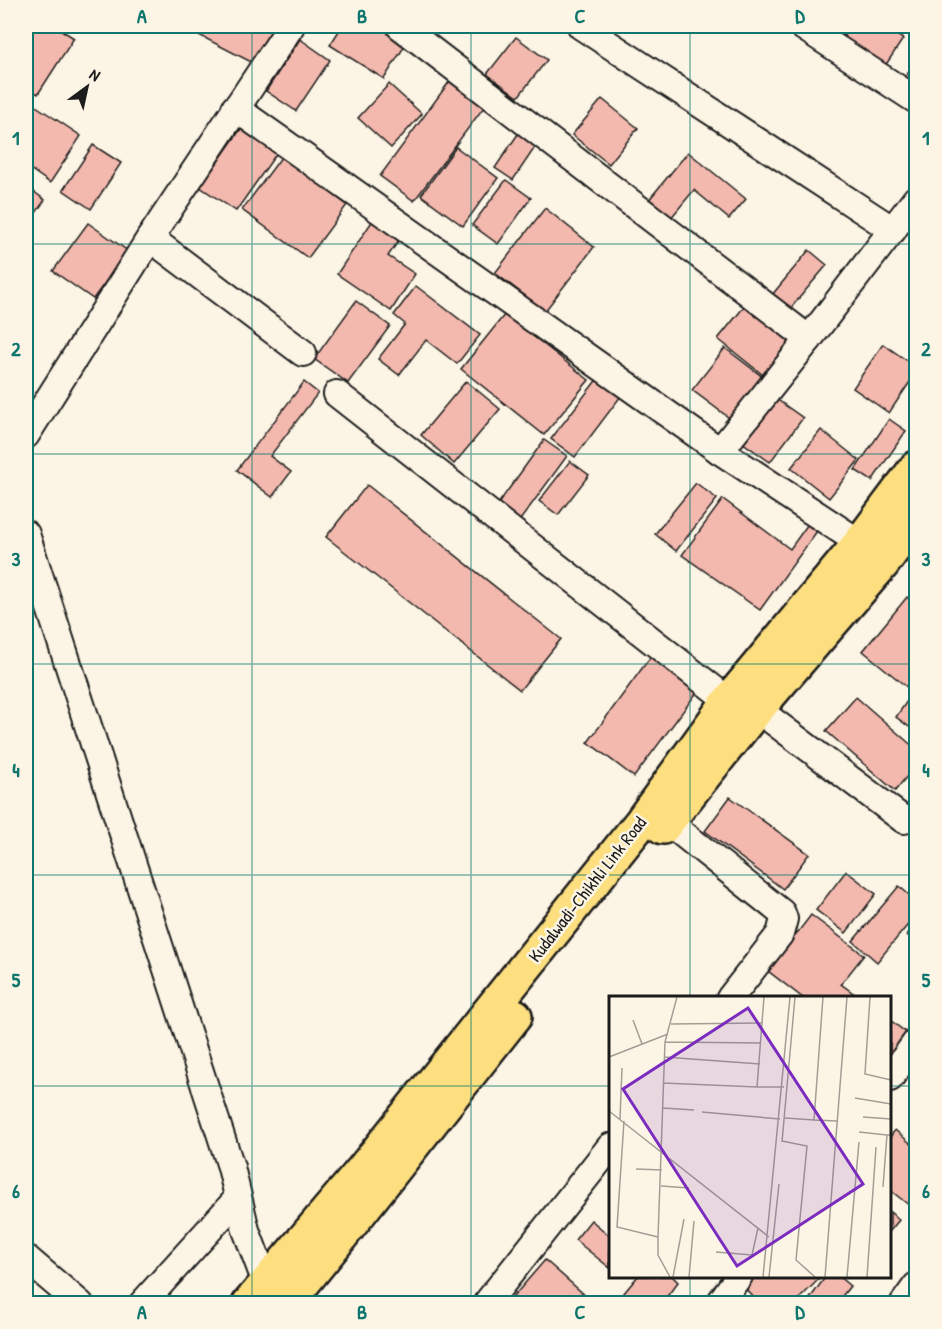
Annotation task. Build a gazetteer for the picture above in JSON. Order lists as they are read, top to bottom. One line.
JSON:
{"streets":{"main road":["Kudalwadi-Chikhli Link Road"]},"north":"top right","grid":{"columns":["A","B","C","D"],"rows":["1","2","3","4","5","6"]}}
